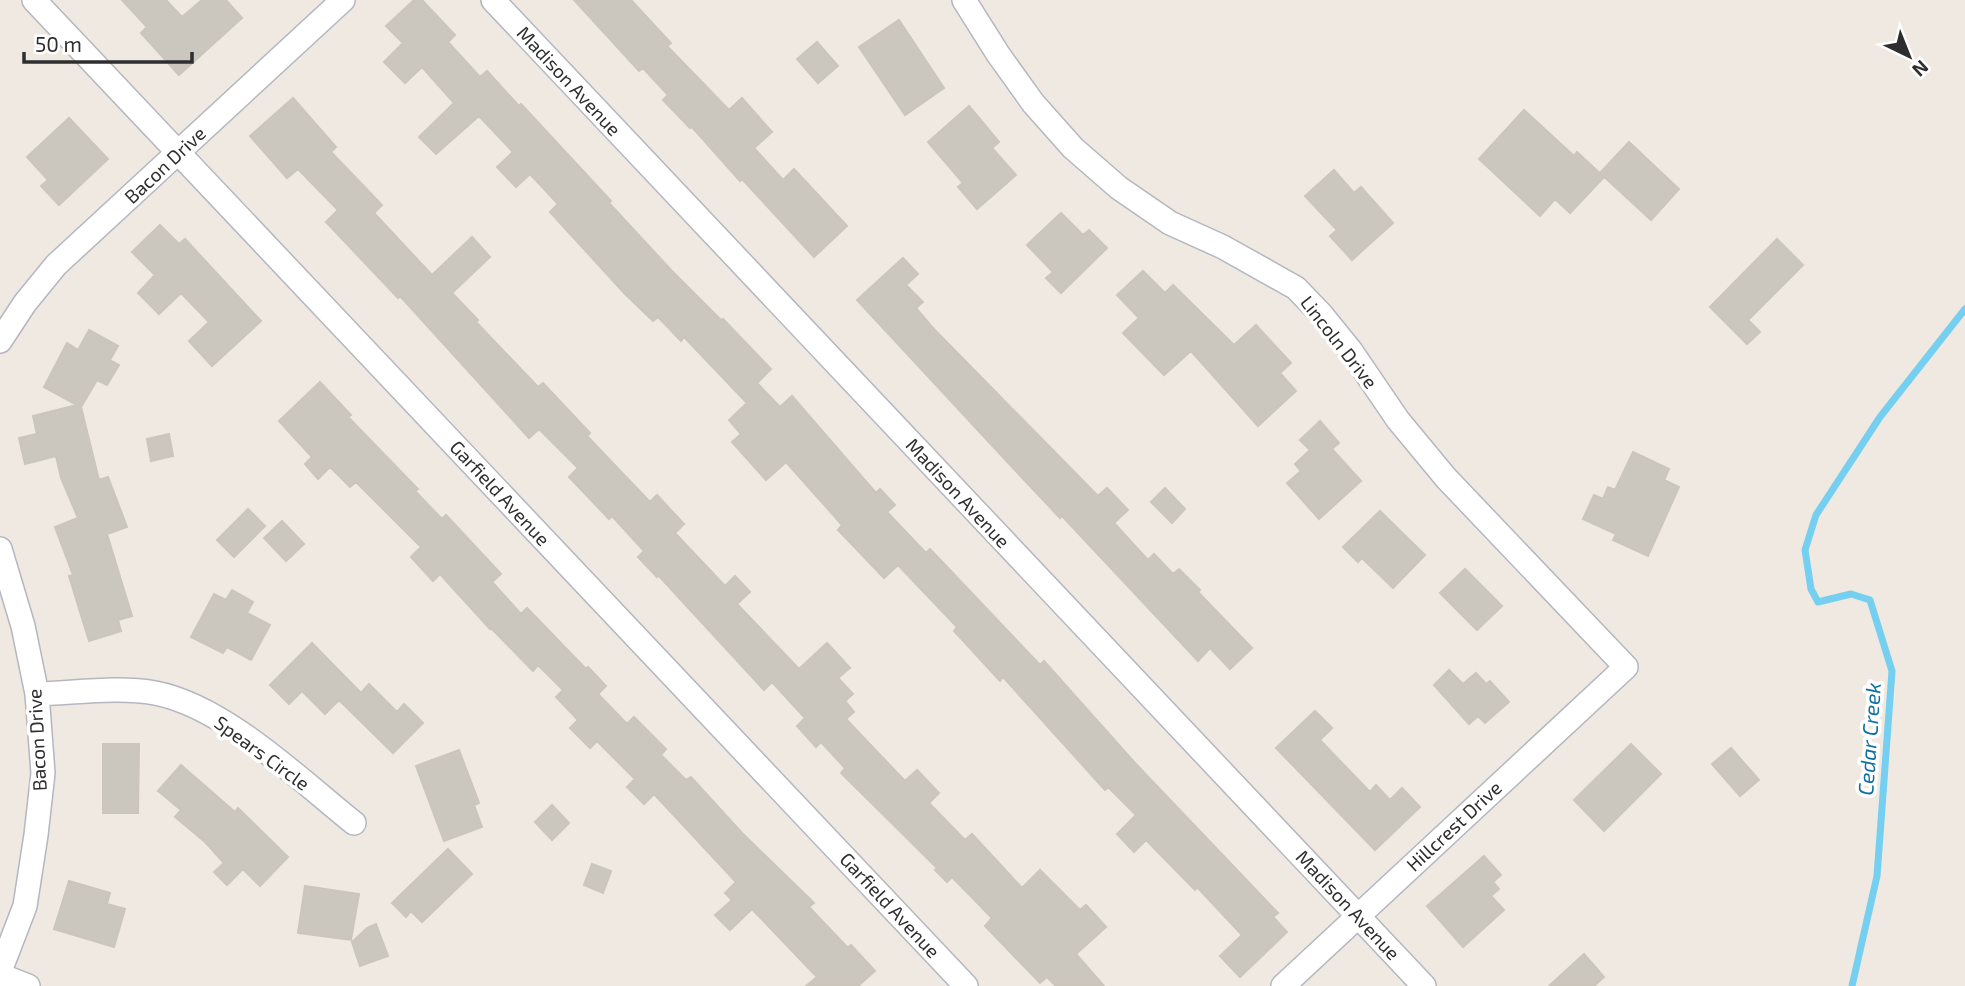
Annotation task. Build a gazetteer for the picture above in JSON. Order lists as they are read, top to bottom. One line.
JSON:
{"streets":{"street":["Madison Avenue","Bacon Drive","Lincoln Drive","Garfield Avenue","Spears Circle","Hillcrest Drive"]},"crossings":[["Madison Avenue","Hillcrest Drive"],["Bacon Drive","Garfield Avenue"],["Bacon Drive","Spears Circle"],["Lincoln Drive","Hillcrest Drive"]],"water":["Cedar Creek"],"scale_bar":"50 m","north":"bottom right"}
